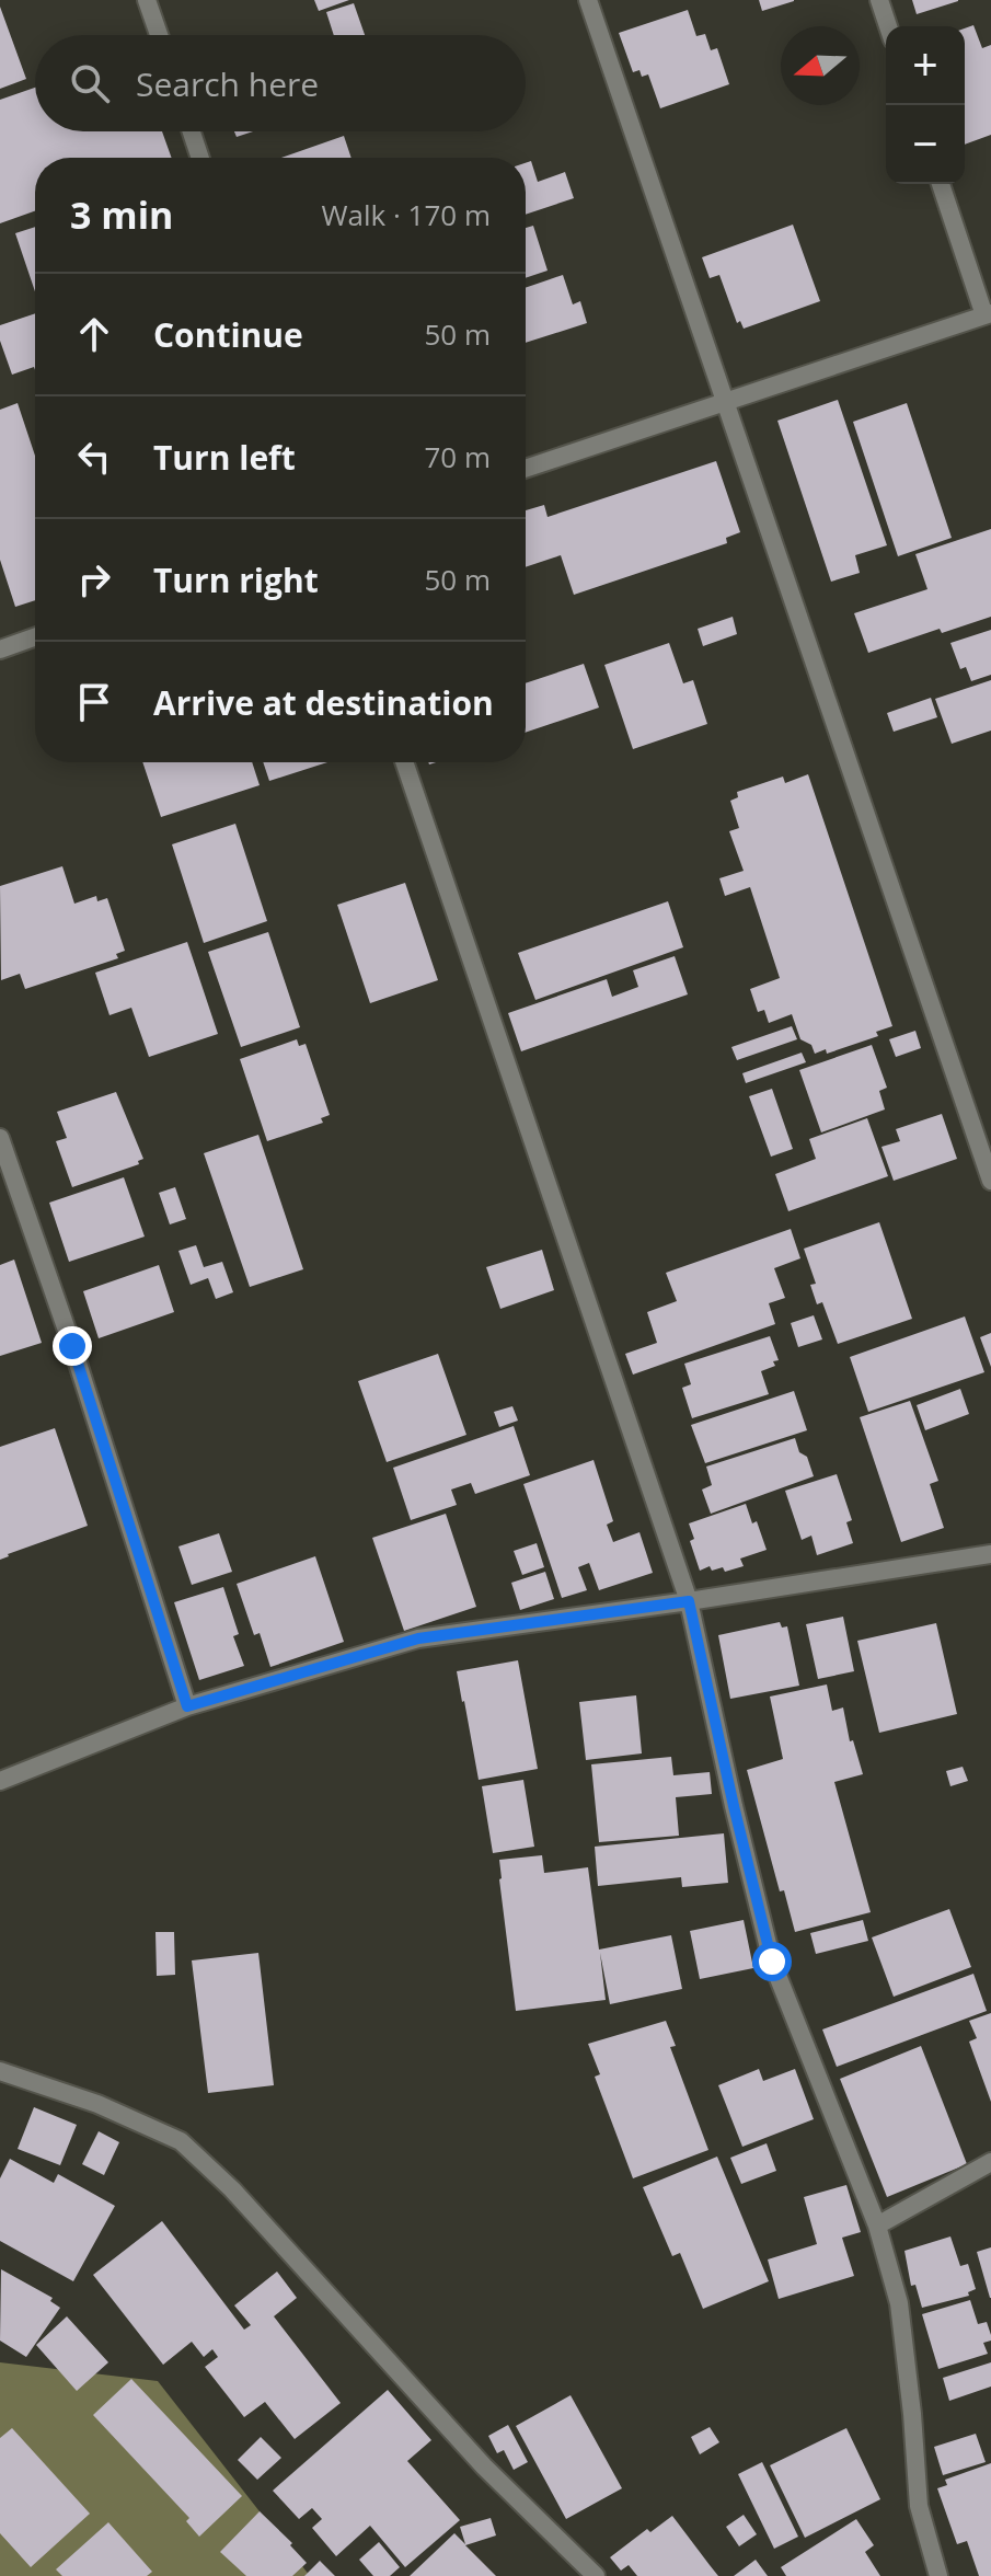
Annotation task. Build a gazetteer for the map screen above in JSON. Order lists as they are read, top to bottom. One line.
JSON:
{"north":"left","page":{"map_buttons":["+","−"],"search":"Search here","heading":["3 min","Walk · 170 m"],"list":[["Continue","50 m"],["Turn left","70 m"],["Turn right","50 m"],"Arrive at destination"]}}
